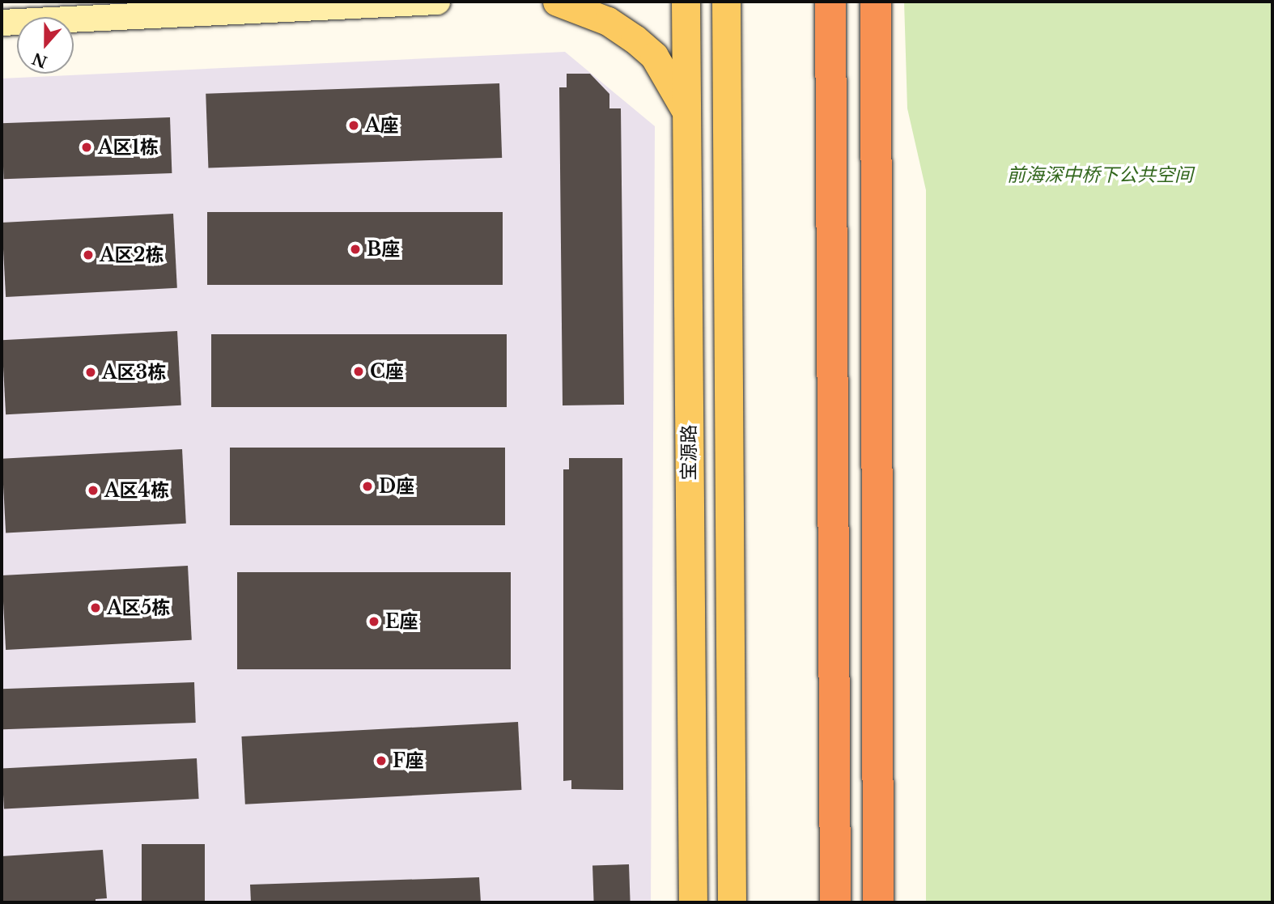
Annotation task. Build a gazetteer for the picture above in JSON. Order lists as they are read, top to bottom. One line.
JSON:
{"streets":{"main road":["宝源路"]},"parks":["前海深中桥下公共空间"],"places":["A座","A区1栋","B座","A区2栋","C座","A区3栋","D座","A区4栋","A区5栋","E座","F座"],"north":"bottom"}
